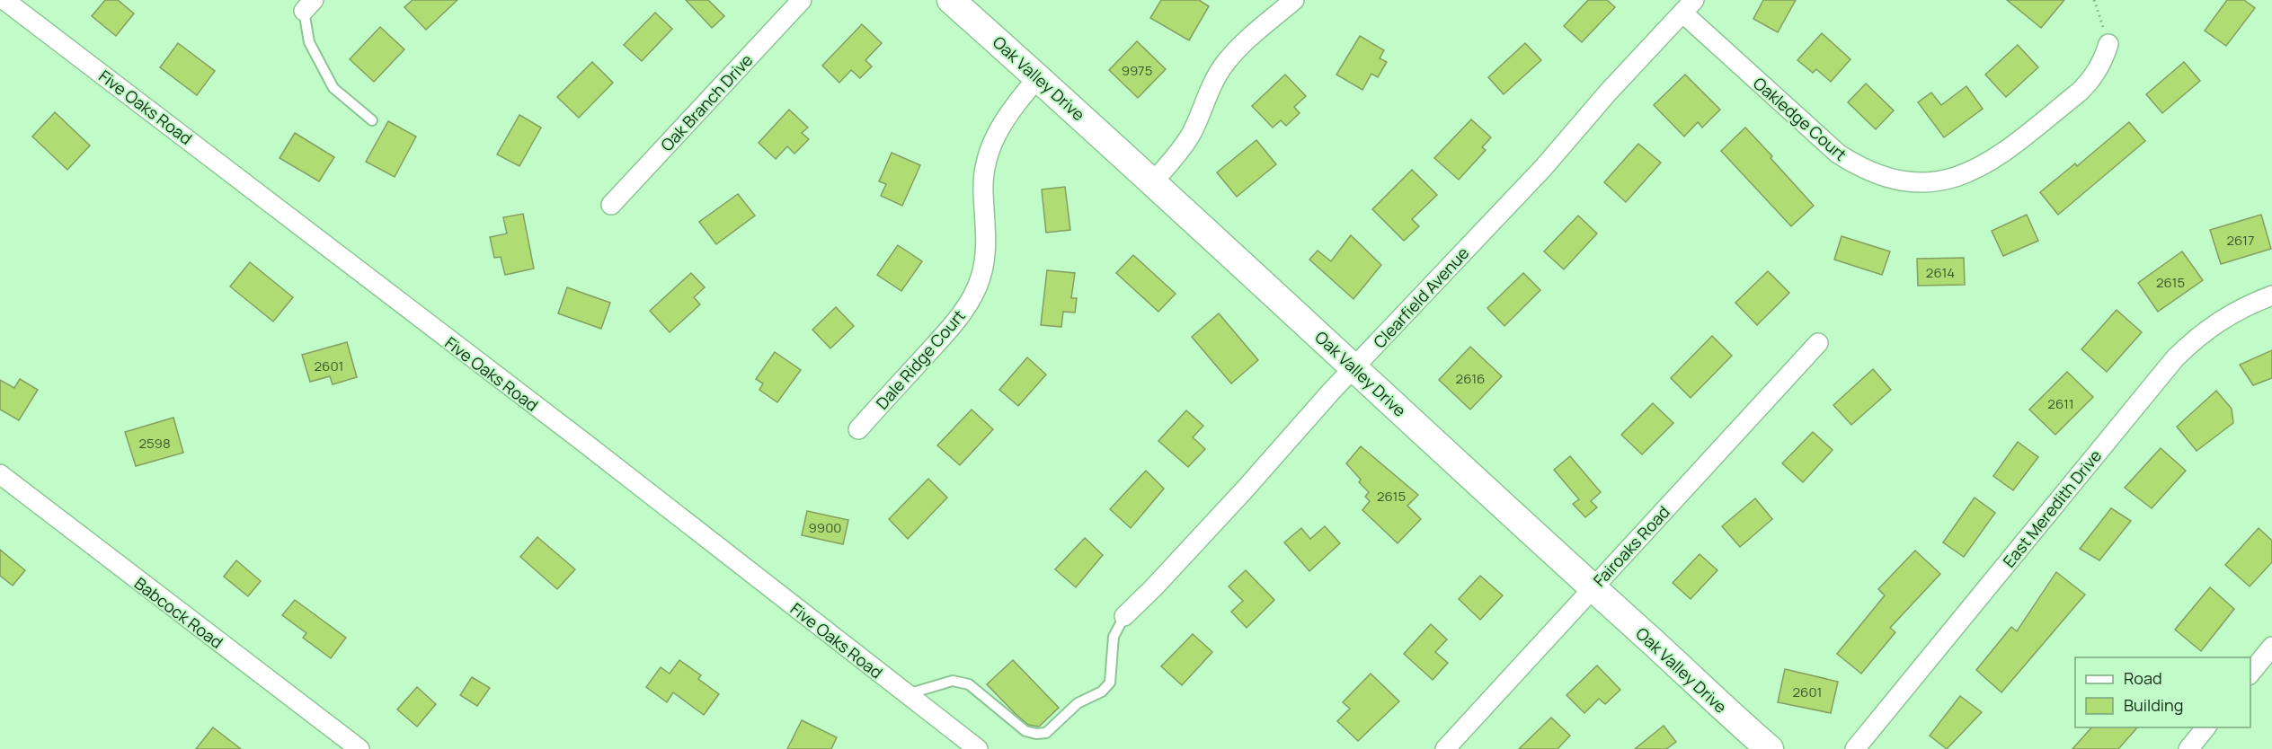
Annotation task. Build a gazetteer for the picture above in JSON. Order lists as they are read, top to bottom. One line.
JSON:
{"streets":{"street":["Oak Valley Drive","Oak Branch Drive","Five Oaks Road","Oakledge Court","Clearfield Avenue","Dale Ridge Court","East Meredith Drive","Fairoaks Road","Babcock Road"]},"crossings":[["Oak Valley Drive","Clearfield Avenue"],["Oak Valley Drive","Dale Ridge Court"],["Oak Valley Drive","Fairoaks Road"],["Oakledge Court","Clearfield Avenue"]],"house_numbers":["9975","2617","2614","2615","2601","2616","2611","2598","2615","9900","2601"],"legend":["Road","Building"]}
